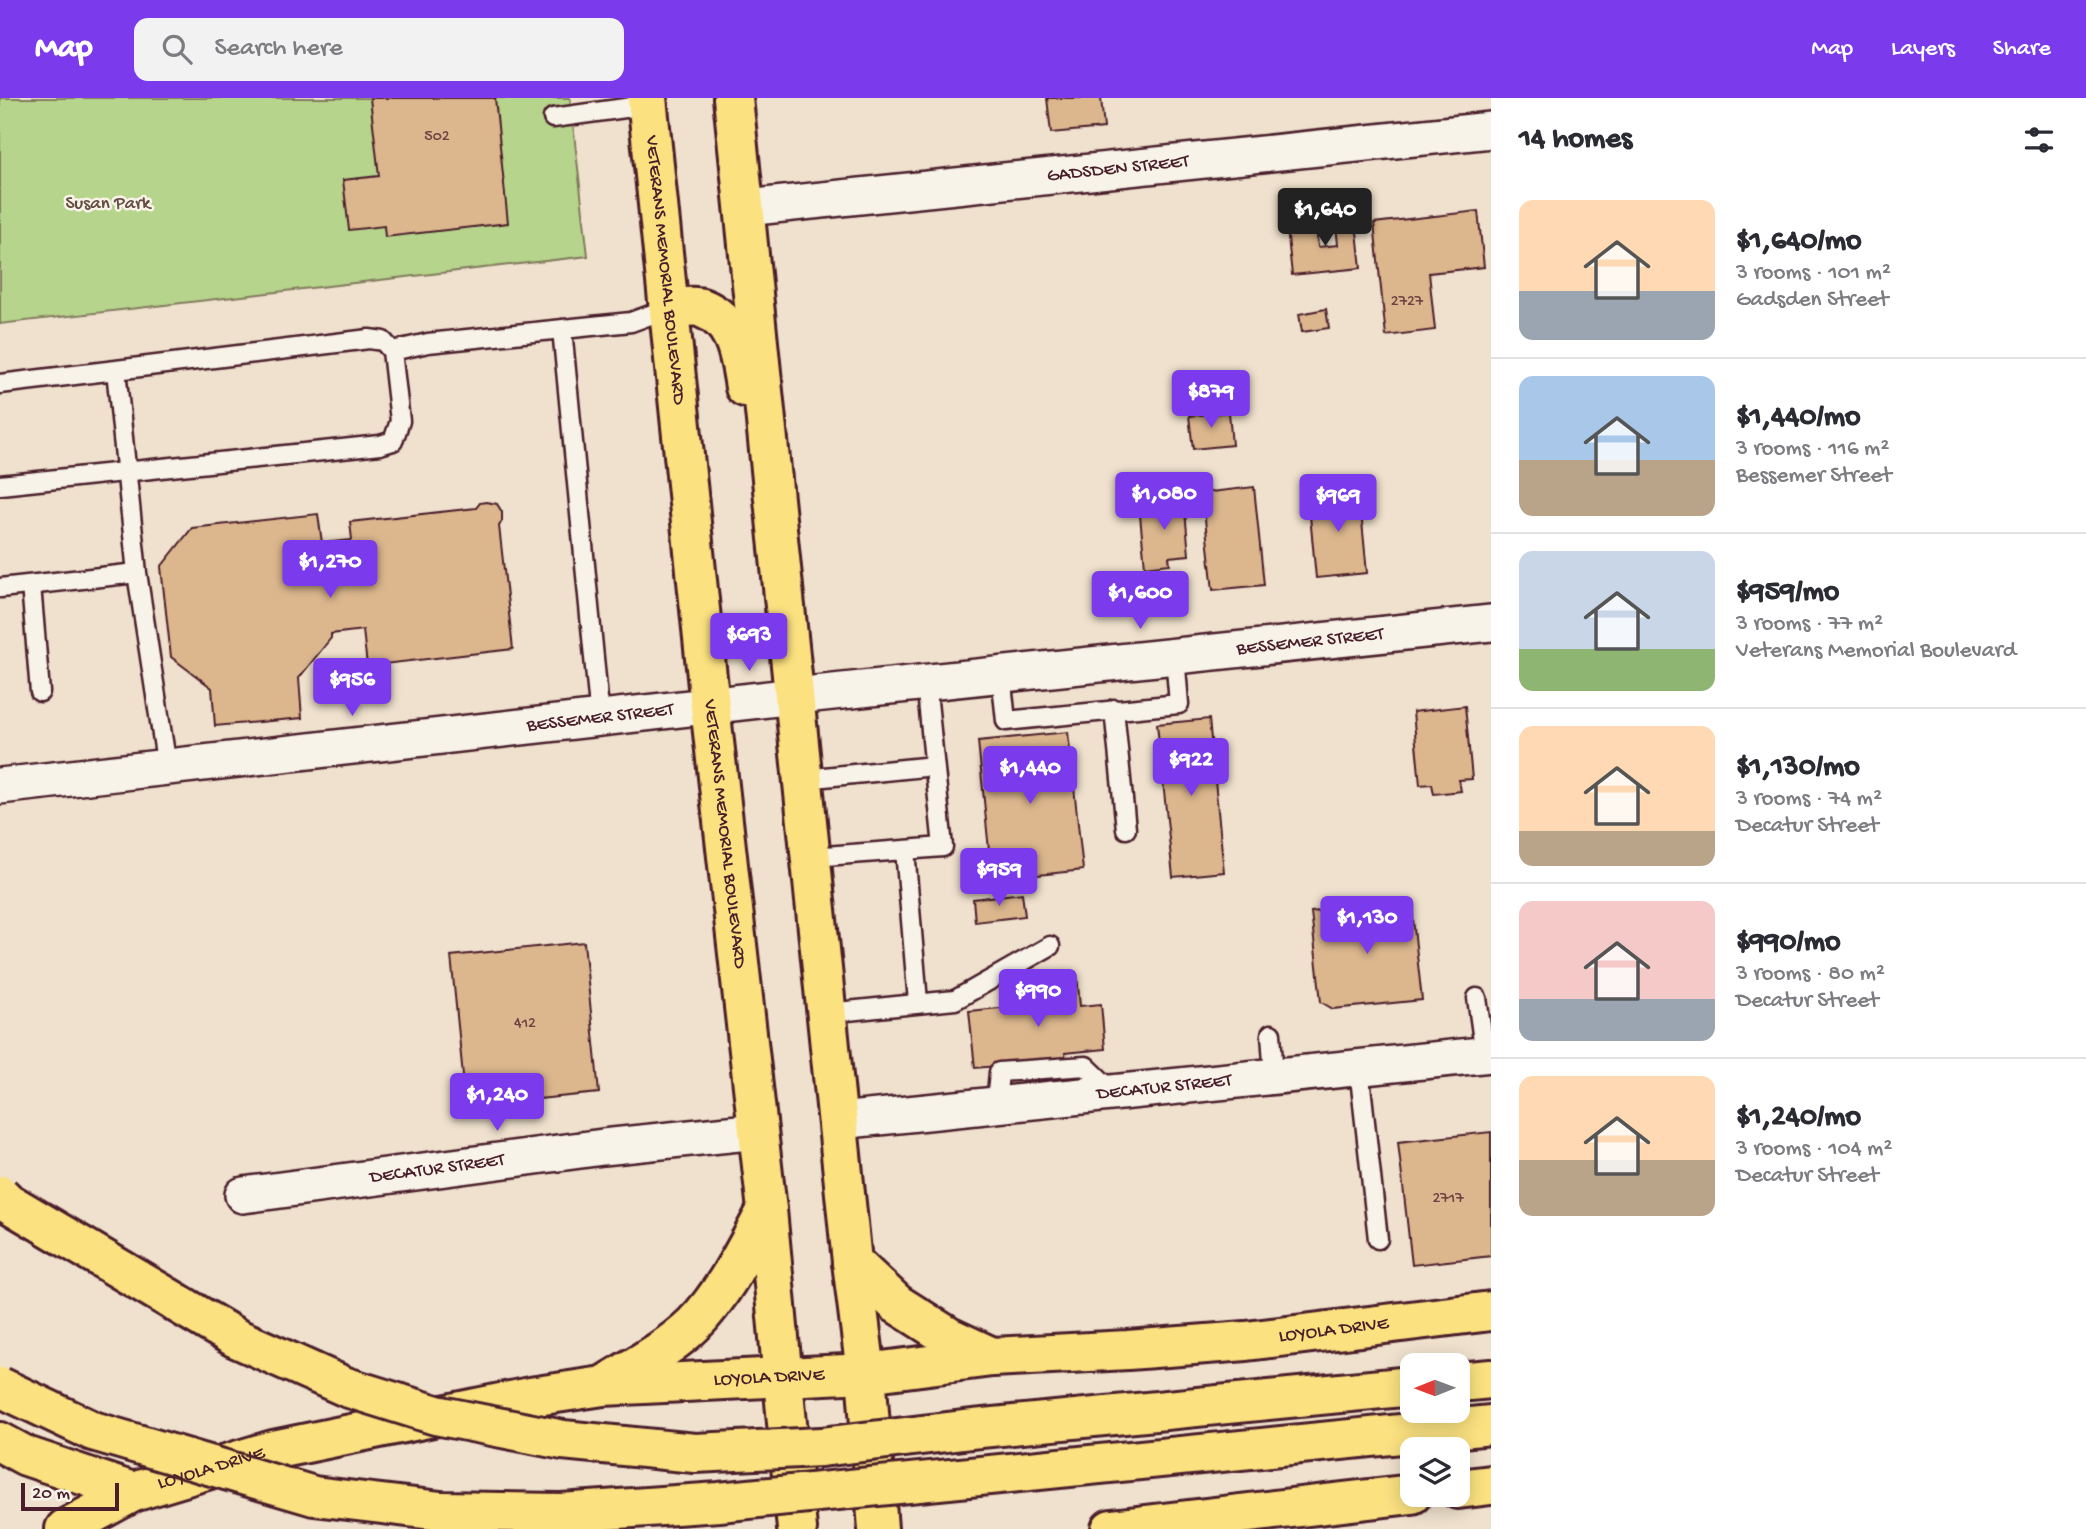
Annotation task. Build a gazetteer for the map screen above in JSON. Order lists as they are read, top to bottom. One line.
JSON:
{"streets":{"main road":["VETERANS MEMORIAL BOULEVARD","LOYOLA DRIVE"],"street":["GADSDEN STREET","BESSEMER STREET","DECATUR STREET"]},"crossings":[["VETERANS MEMORIAL BOULEVARD","BESSEMER STREET"],["VETERANS MEMORIAL BOULEVARD","DECATUR STREET"],["VETERANS MEMORIAL BOULEVARD","LOYOLA DRIVE"]],"parks":["Susan Park"],"house_numbers":["502","2727","412","2717"],"scale_bar":"20 m","north":"left","page":{"header":"Map","search":"Search here","nav":["Map","Layers","Share"],"heading":"14 homes","list":[{"name":"$1,640/mo","note":"3 rooms · 101 m² · Gadsden Street"},{"name":"$1,440/mo","note":"3 rooms · 116 m² · Bessemer Street"},{"name":"$959/mo","note":"3 rooms · 77 m² · Veterans Memorial Boulevard"},{"name":"$1,130/mo","note":"3 rooms · 74 m² · Decatur Street"},{"name":"$990/mo","note":"3 rooms · 80 m² · Decatur Street"},{"name":"$1,240/mo","note":"3 rooms · 104 m² · Decatur Street"}],"price":["$1,640","$879","$1,080","$969","$1,270","$1,600","$693","$956","$922","$1,440","$959","$1,130","$990","$1,240"],"scale":"20 m"}}
